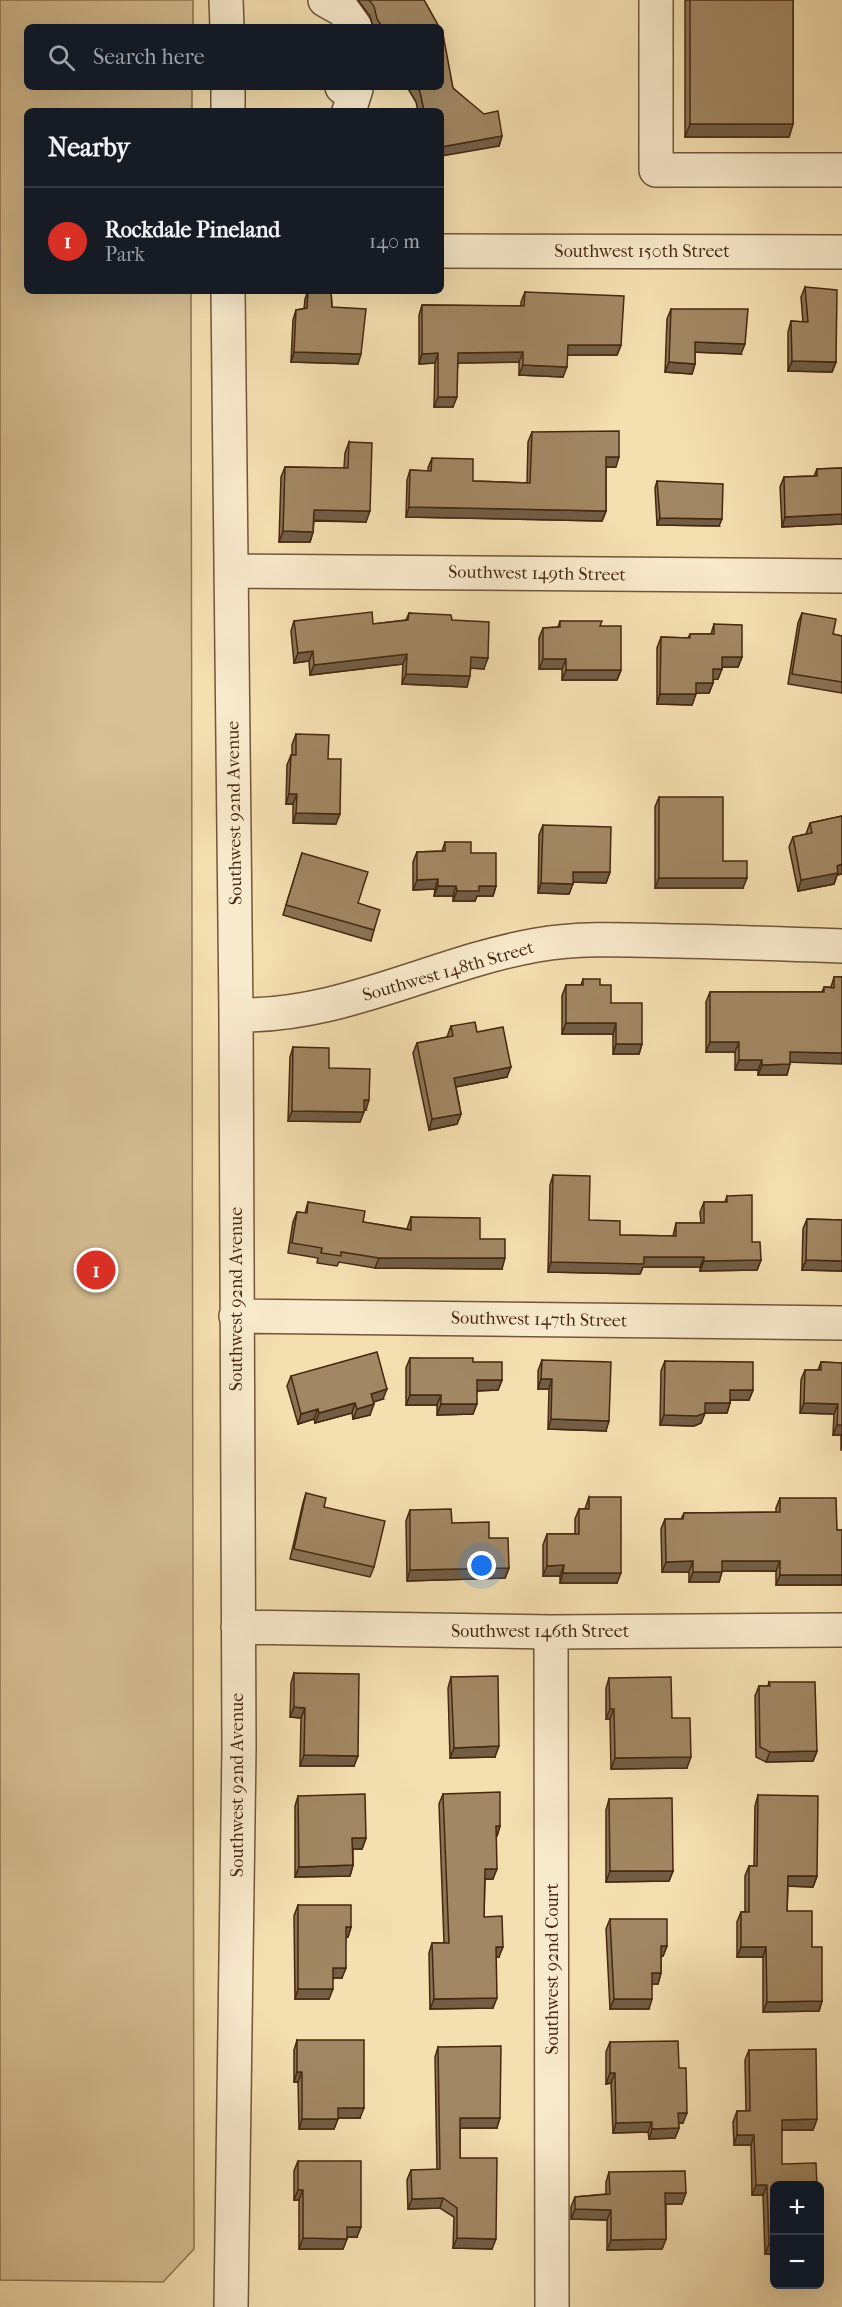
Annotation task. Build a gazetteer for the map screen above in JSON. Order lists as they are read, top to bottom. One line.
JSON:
{"streets":{"street":["Southwest 150th Street","Southwest 149th Street","Southwest 92nd Avenue","Southwest 148th Street","Southwest 147th Street","Southwest 146th Street","Southwest 92nd Court"]},"crossings":[["Southwest 149th Street","Southwest 92nd Avenue"],["Southwest 92nd Avenue","Southwest 148th Street"],["Southwest 92nd Avenue","Southwest 147th Street"],["Southwest 92nd Avenue","Southwest 146th Street"],["Southwest 146th Street","Southwest 92nd Court"]],"page":{"search":"Search here","heading":"Nearby","list":[{"mark":"1","name":"Rockdale Pineland","note":"Park","value":"140 m"}],"pins":"1","map_buttons":["+","−"]}}
